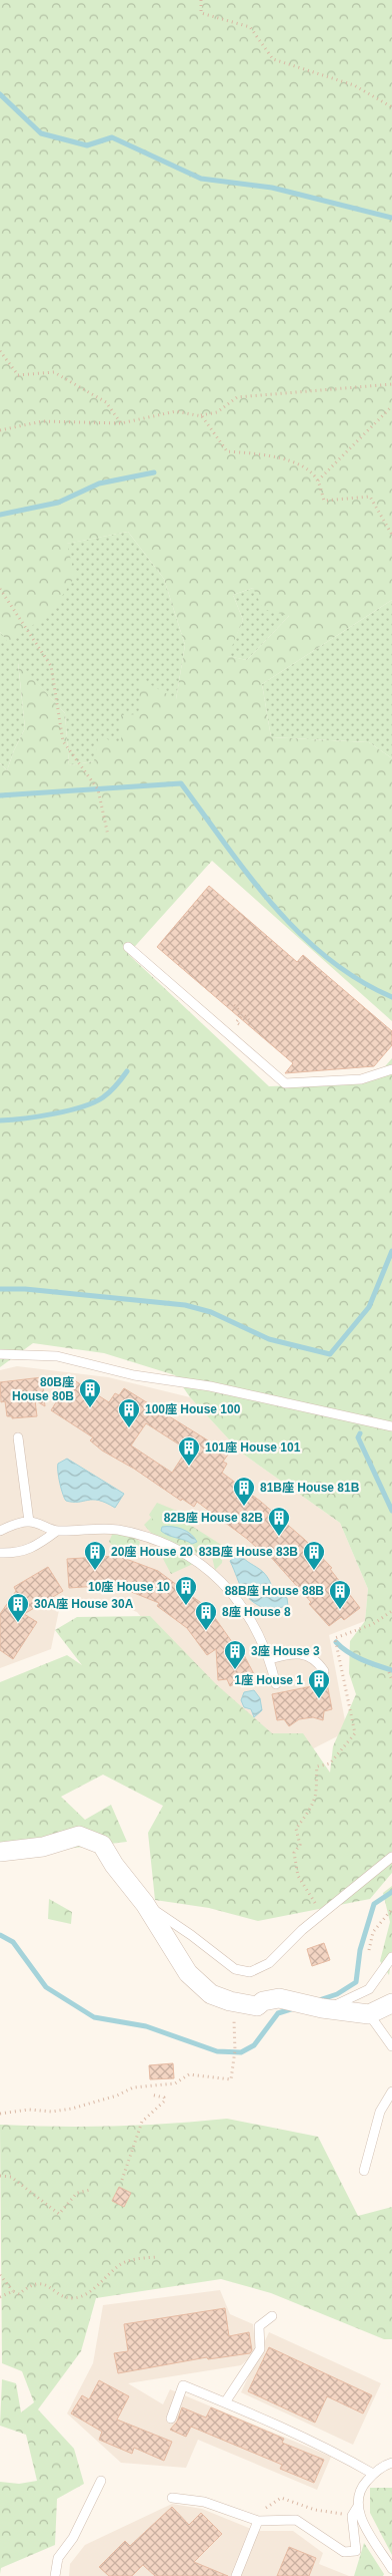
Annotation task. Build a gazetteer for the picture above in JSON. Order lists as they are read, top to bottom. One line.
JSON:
{"places":{"building":["80B座 House 80B","100座 House 100","101座 House 101","81B座 House 81B","82B座 House 82B","20座 House 20","83B座 House 83B","10座 House 10","88B座 House 88B","30A座 House 30A","8座 House 8","3座 House 3","1座 House 1"]}}
